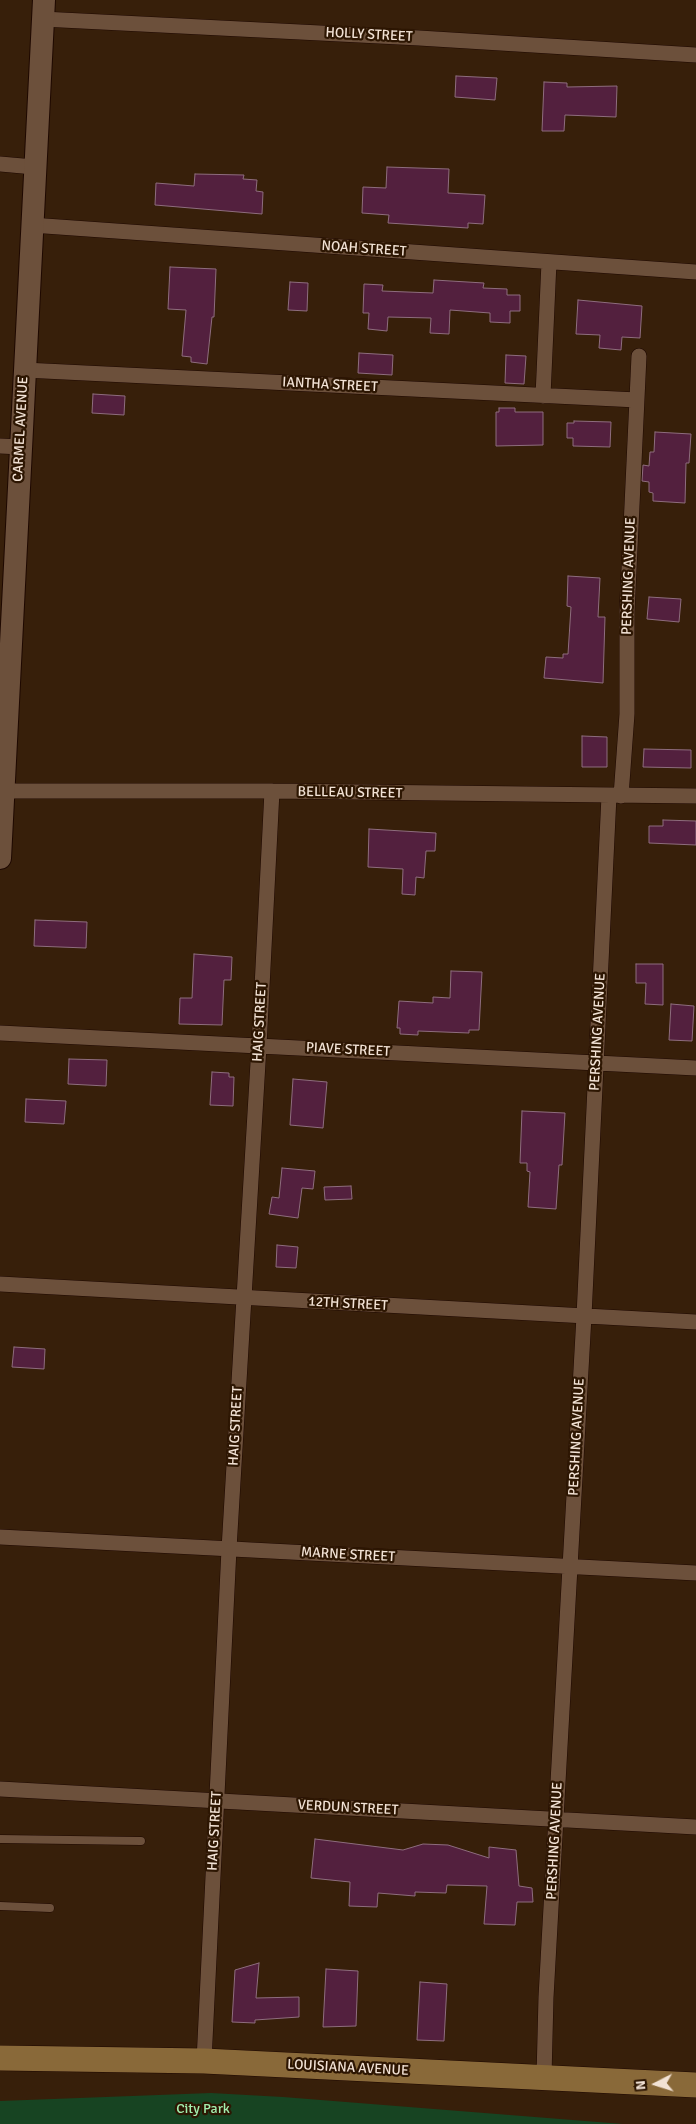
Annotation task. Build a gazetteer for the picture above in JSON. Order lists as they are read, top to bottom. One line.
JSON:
{"streets":{"main road":["CARMEL AVENUE","LOUISIANA AVENUE"],"street":["HOLLY STREET","NOAH STREET","IANTHA STREET","PERSHING AVENUE","BELLEAU STREET","HAIG STREET","PIAVE STREET","12TH STREET","MARNE STREET","VERDUN STREET"]},"crossings":[["HOLLY STREET","CARMEL AVENUE"],["NOAH STREET","CARMEL AVENUE"],["IANTHA STREET","CARMEL AVENUE"],["IANTHA STREET","PERSHING AVENUE"],["CARMEL AVENUE","BELLEAU STREET"],["PERSHING AVENUE","BELLEAU STREET"],["PERSHING AVENUE","PIAVE STREET"],["PERSHING AVENUE","12TH STREET"],["PERSHING AVENUE","MARNE STREET"],["PERSHING AVENUE","VERDUN STREET"],["PERSHING AVENUE","LOUISIANA AVENUE"],["BELLEAU STREET","HAIG STREET"],["HAIG STREET","PIAVE STREET"],["HAIG STREET","12TH STREET"],["HAIG STREET","MARNE STREET"],["HAIG STREET","VERDUN STREET"],["HAIG STREET","LOUISIANA AVENUE"]],"parks":["City Park"],"north":"left"}
